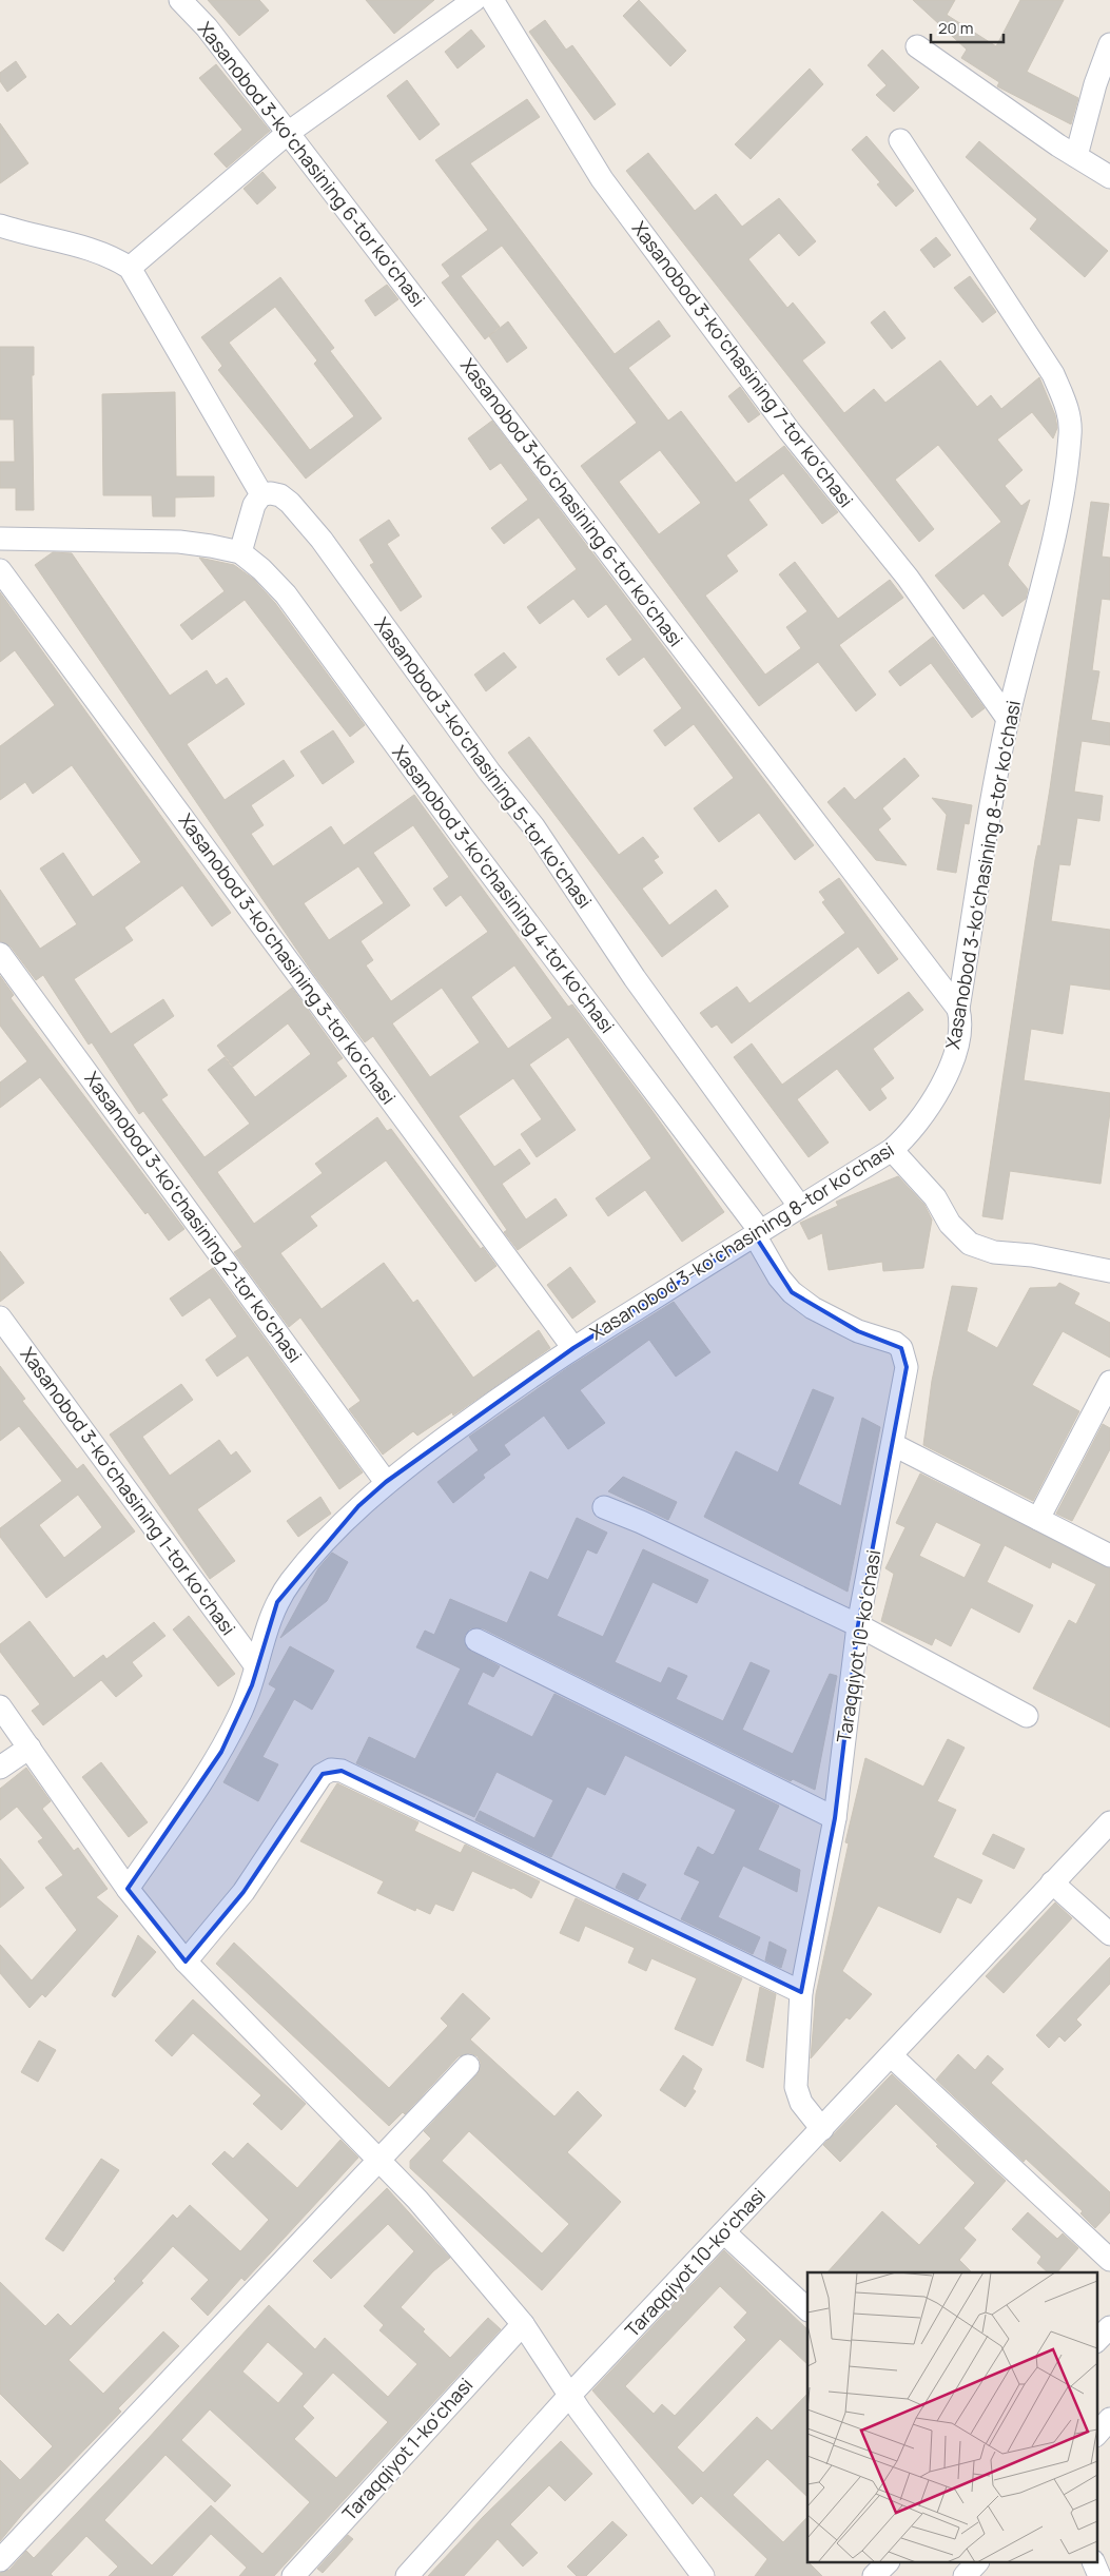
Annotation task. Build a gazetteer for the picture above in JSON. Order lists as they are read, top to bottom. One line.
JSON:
{"streets":{"street":["Xasanobod 3-koʻchasining 6-tor koʻchasi","Xasanobod 3-koʻchasining 7-tor koʻchasi","Xasanobod 3-koʻchasining 5-tor koʻchasi","Xasanobod 3-koʻchasining 8-tor koʻchasi","Xasanobod 3-koʻchasining 4-tor koʻchasi","Xasanobod 3-koʻchasining 3-tor koʻchasi","Xasanobod 3-koʻchasining 2-tor koʻchasi","Xasanobod 3-koʻchasining 1-tor koʻchasi","Taraqqiyot 10-koʻchasi","Taraqqiyot 1-koʻchasi"]},"crossings":[["Xasanobod 3-koʻchasining 6-tor koʻchasi","Xasanobod 3-koʻchasining 8-tor koʻchasi"],["Xasanobod 3-koʻchasining 7-tor koʻchasi","Xasanobod 3-koʻchasining 8-tor koʻchasi"],["Xasanobod 3-koʻchasining 5-tor koʻchasi","Xasanobod 3-koʻchasining 8-tor koʻchasi"],["Xasanobod 3-koʻchasining 8-tor koʻchasi","Xasanobod 3-koʻchasining 4-tor koʻchasi"],["Xasanobod 3-koʻchasining 8-tor koʻchasi","Xasanobod 3-koʻchasining 3-tor koʻchasi"],["Xasanobod 3-koʻchasining 8-tor koʻchasi","Xasanobod 3-koʻchasining 2-tor koʻchasi"],["Xasanobod 3-koʻchasining 8-tor koʻchasi","Xasanobod 3-koʻchasining 1-tor koʻchasi"],["Xasanobod 3-koʻchasining 8-tor koʻchasi","Taraqqiyot 10-koʻchasi"],["Xasanobod 3-koʻchasining 4-tor koʻchasi","Taraqqiyot 10-koʻchasi"]],"scale_bar":"20 m"}
